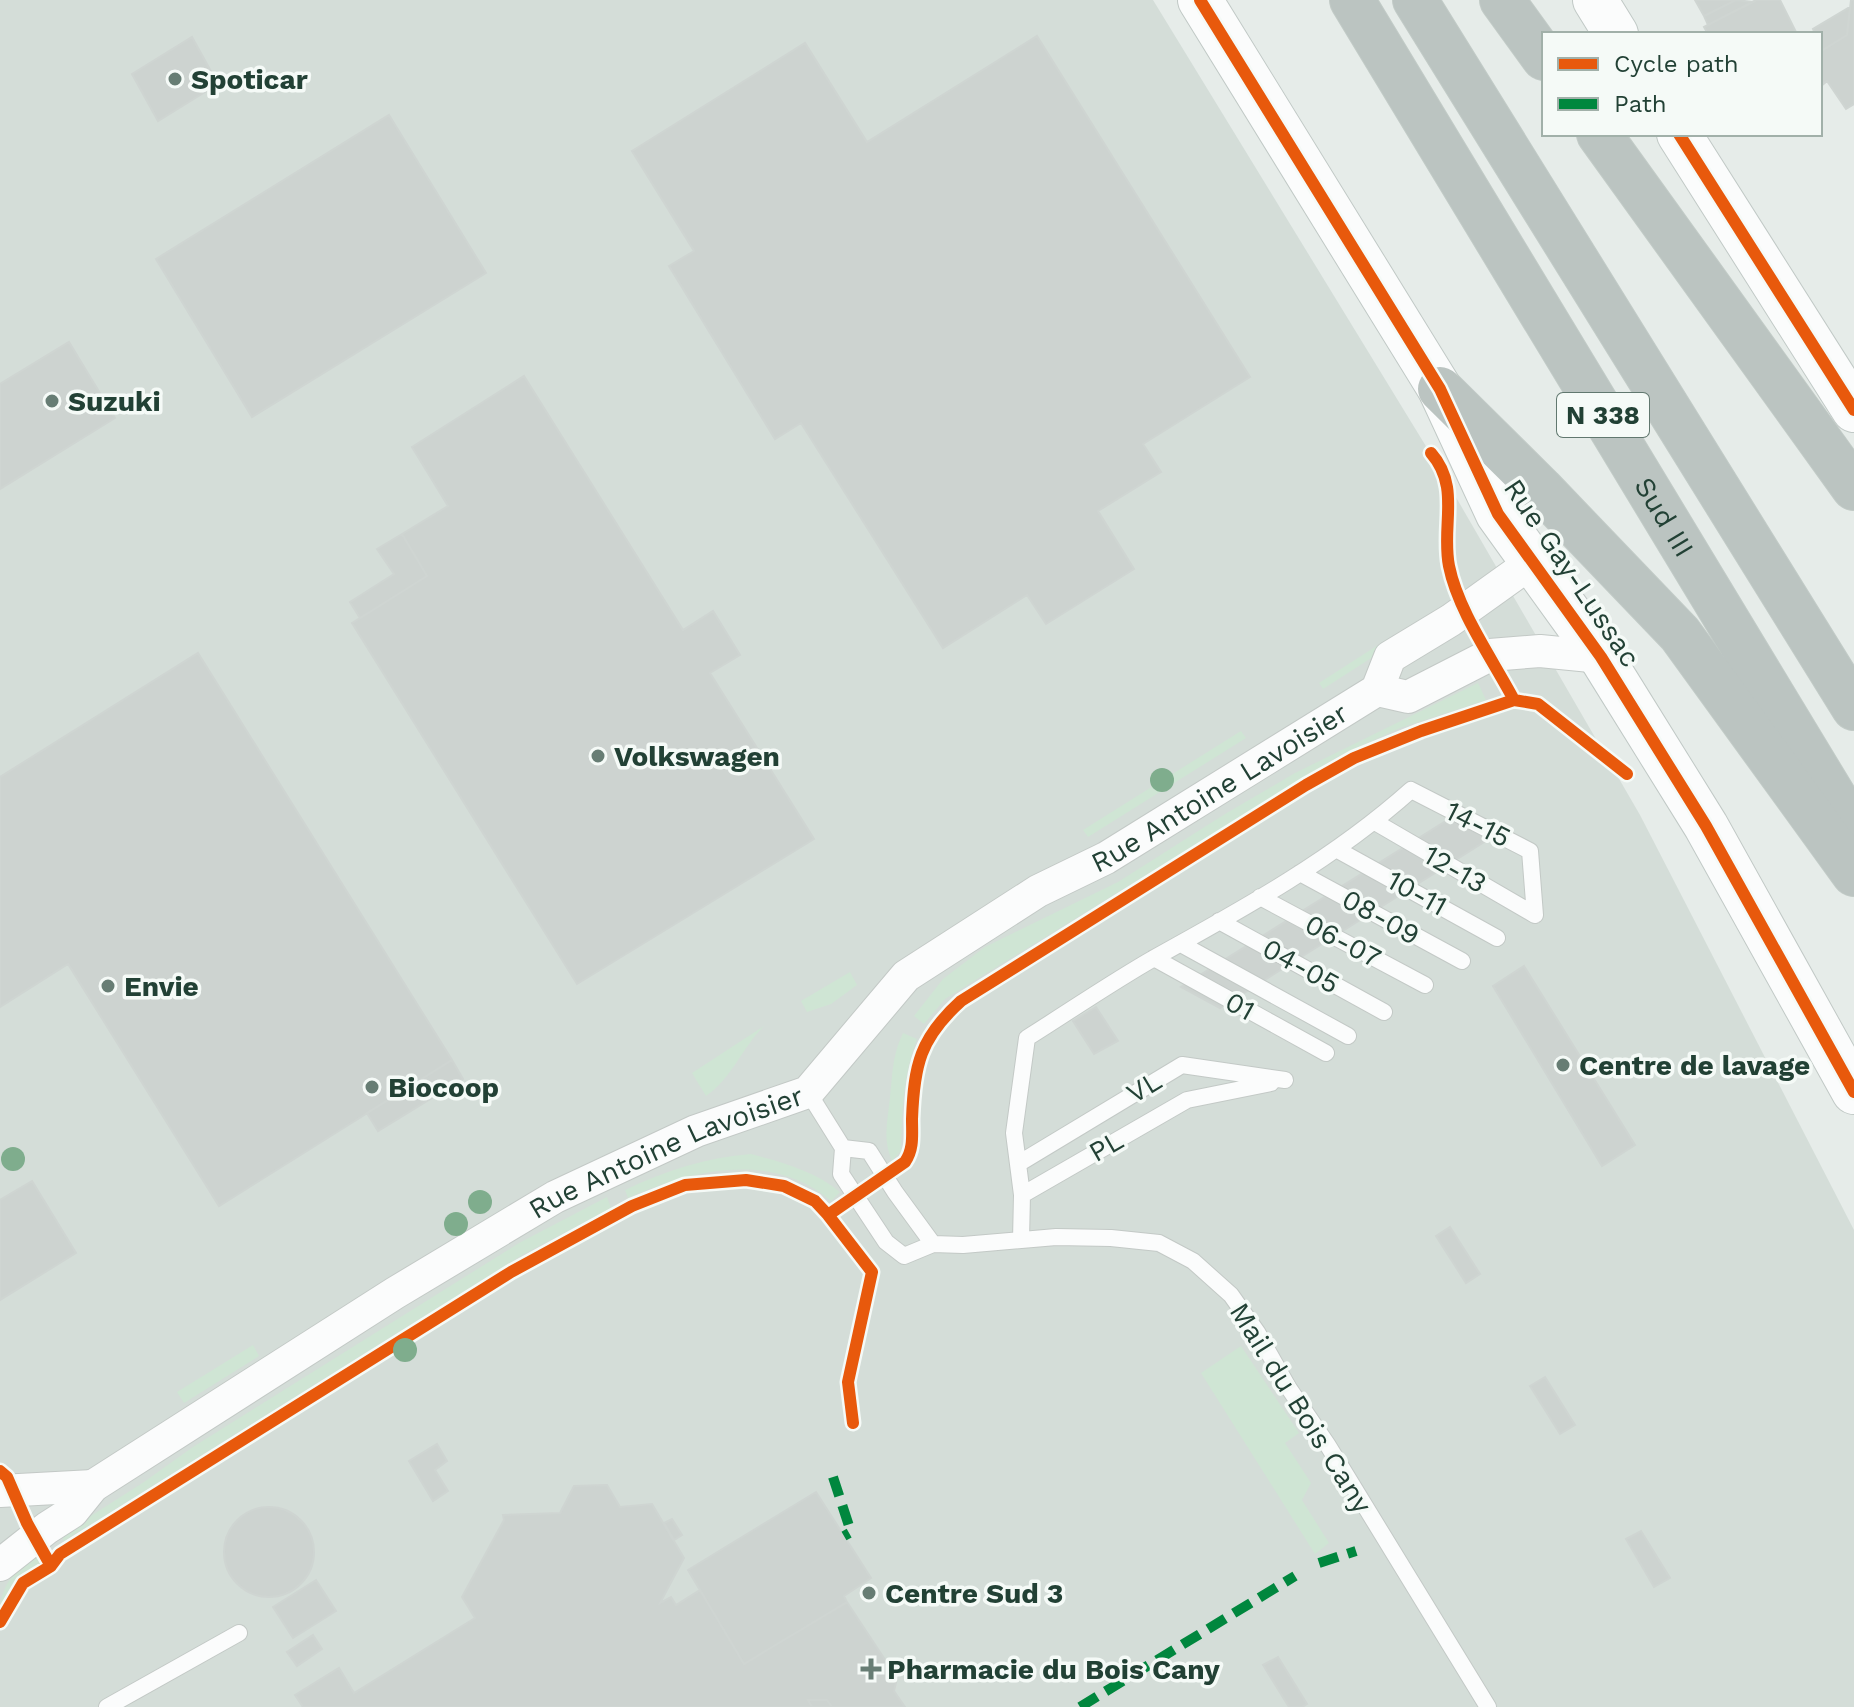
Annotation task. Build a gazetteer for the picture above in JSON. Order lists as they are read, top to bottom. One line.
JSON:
{"streets":{"highway":["N 338","Sud III"],"main road":["Rue Gay-Lussac"],"street":["Rue Antoine Lavoisier"],"lane":["14-15","12-13","10-11","08-09","06-07","04-05","01","VL","PL","Mail du Bois Cany"]},"crossings":[["Rue Gay-Lussac","Rue Antoine Lavoisier"],["Rue Antoine Lavoisier","Mail du Bois Cany"],["14-15","12-13"],["VL","PL"]],"places":{"other":["Spoticar","Suzuki","Volkswagen","Envie","Centre de lavage","Biocoop","Centre Sud 3"],"health":["Pharmacie du Bois Cany"]},"legend":["Cycle path","Path"]}
